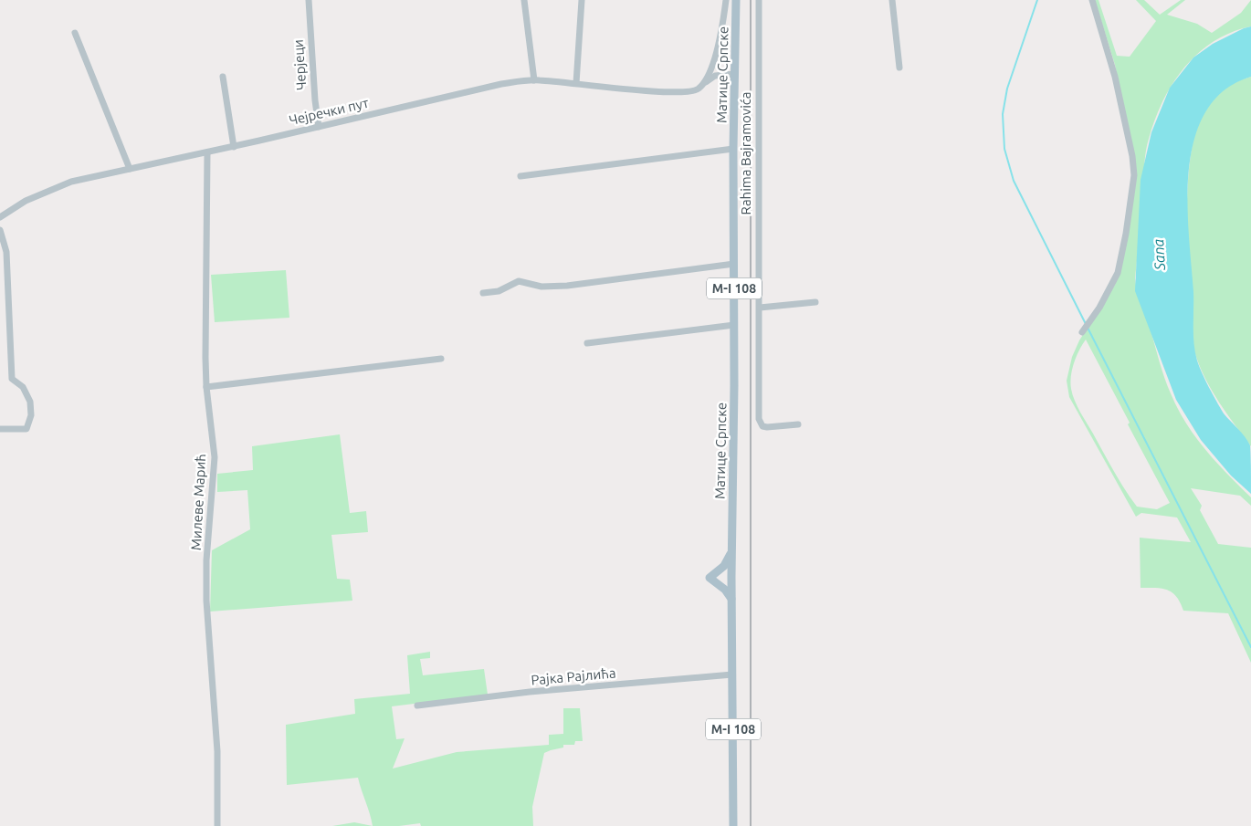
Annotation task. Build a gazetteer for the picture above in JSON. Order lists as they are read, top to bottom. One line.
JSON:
{"streets":{"main road":["Матице Српске","M-I 108"],"street":["Черјеци","Чејречки пут","Rahima Bajramovića","Милеве Мaрић","Рајка Рајлића"]},"crossings":[["Черјеци","Чејречки пут"],["Матице Српске","Чејречки пут"],["Матице Српске","M-I 108"],["Чејречки пут","Милеве Мaрић"],["M-I 108","Рајка Рајлића"]],"water":["Sana"]}
